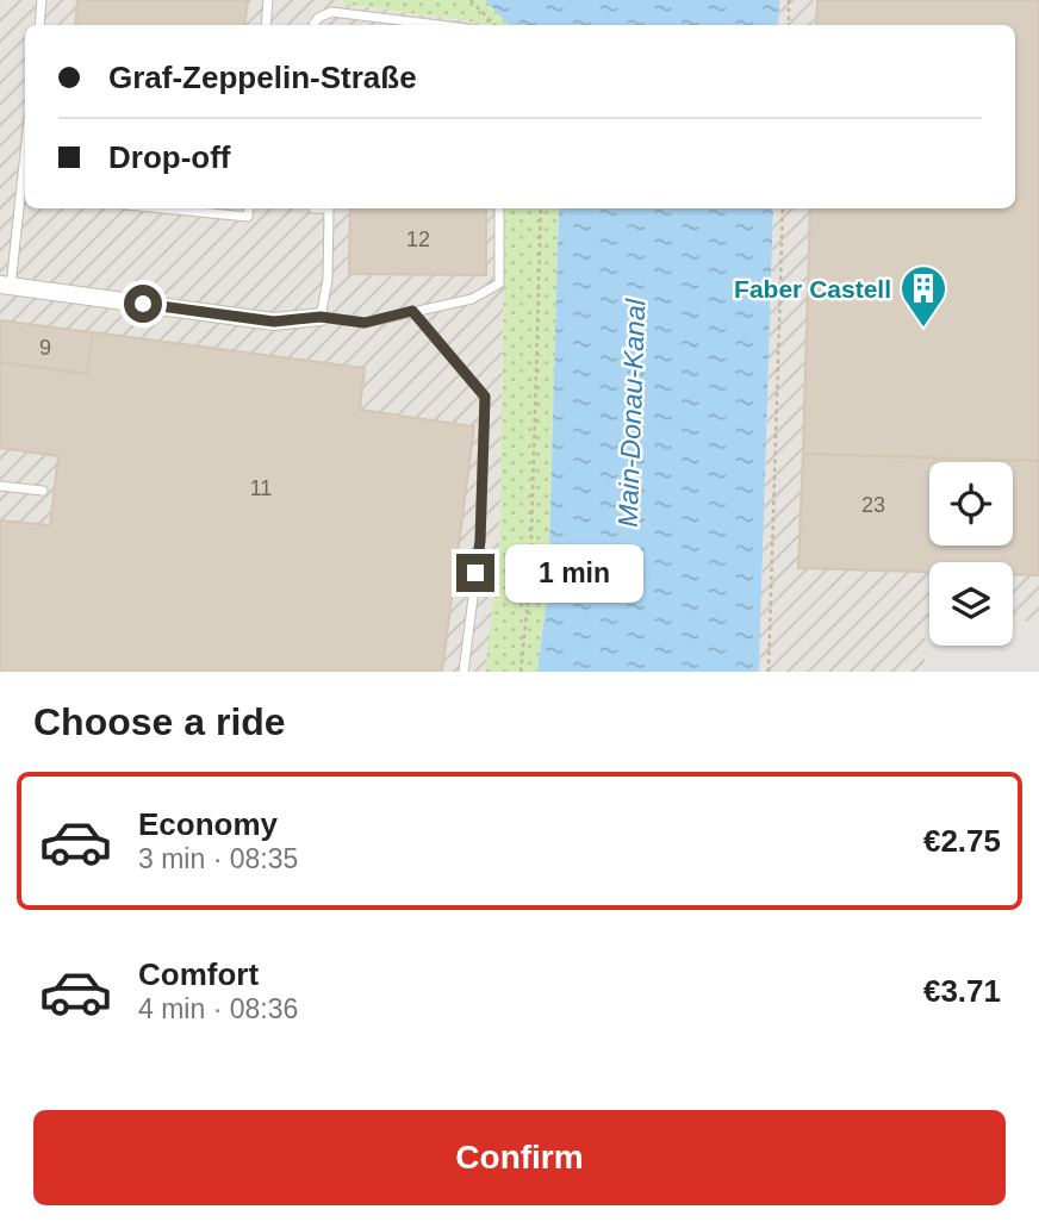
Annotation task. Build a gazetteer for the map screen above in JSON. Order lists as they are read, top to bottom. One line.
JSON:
{"water":["Main-Donau-Kanal"],"places":{"building":["Faber Castell"]},"house_numbers":["12","9","11","23"],"page":{"banner":["Graf-Zeppelin-Straße","Drop-off"],"bubble":"1 min","heading":"Choose a ride","list":[{"name":"Economy","note":"3 min · 08:35","value":"€2.75"},{"name":"Comfort","note":"4 min · 08:36","value":"€3.71"}],"buttons":"Confirm"}}
